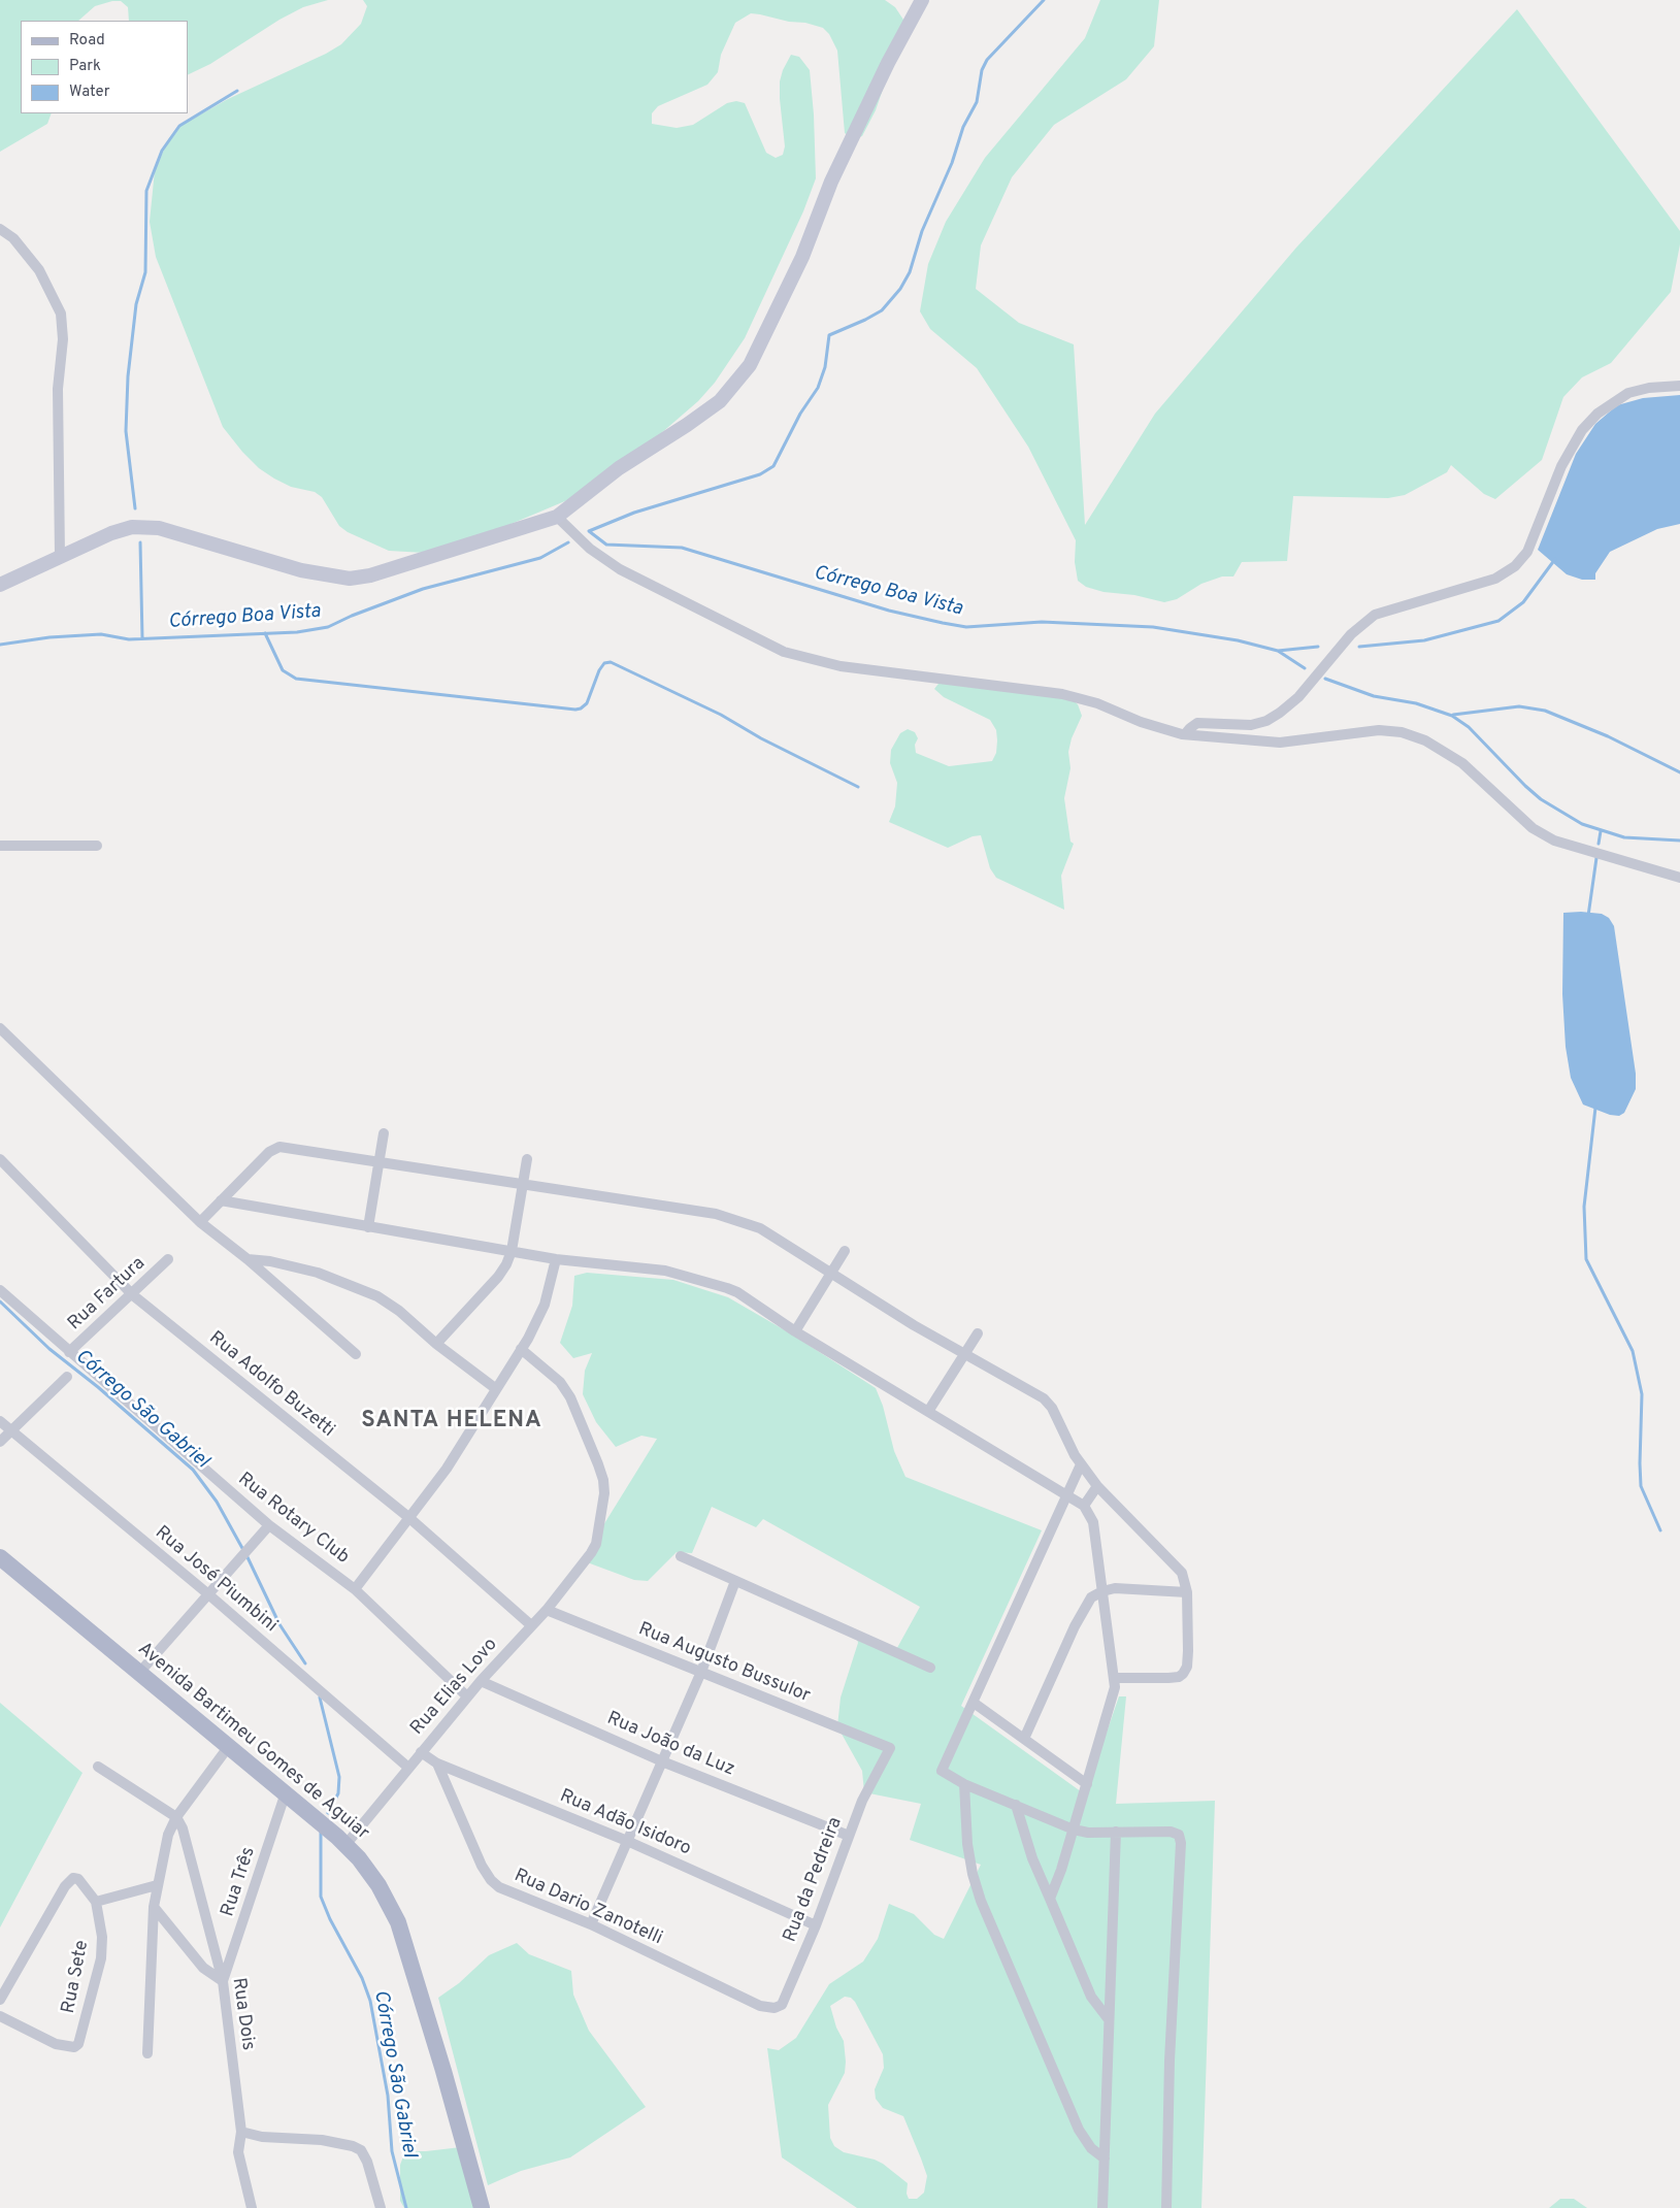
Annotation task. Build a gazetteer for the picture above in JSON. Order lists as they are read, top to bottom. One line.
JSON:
{"streets":{"main road":["Avenida Bartimeu Gomes de Aguiar"],"street":["Rua Fartura","Rua Adolfo Buzetti","Rua Rotary Club","Rua José Piumbini","Rua Augusto Bussulor","Rua Elias Lovo","Rua João da Luz","Rua Adão Isidoro","Rua da Pedreira","Rua Três","Rua Dario Zanotelli","Rua Sete","Rua Dois"]},"crossings":[["Rua Fartura","Rua Adolfo Buzetti"],["Rua Fartura","Rua Rotary Club"],["Rua Adolfo Buzetti","Rua Elias Lovo"],["Rua Rotary Club","Rua Elias Lovo"],["Rua José Piumbini","Rua Elias Lovo"],["Rua Augusto Bussulor","Rua Elias Lovo"],["Rua Augusto Bussulor","Rua da Pedreira"],["Rua Elias Lovo","Avenida Bartimeu Gomes de Aguiar"],["Rua Elias Lovo","Rua João da Luz"],["Rua Elias Lovo","Rua Adão Isidoro"],["Avenida Bartimeu Gomes de Aguiar","Rua Três"],["Rua João da Luz","Rua da Pedreira"],["Rua Adão Isidoro","Rua da Pedreira"],["Rua Adão Isidoro","Rua Dario Zanotelli"],["Rua da Pedreira","Rua Dario Zanotelli"],["Rua Três","Rua Dois"]],"districts":["SANTA HELENA"],"water":["Córrego Boa Vista","Córrego São Gabriel"],"legend":["Road","Park","Water"]}
